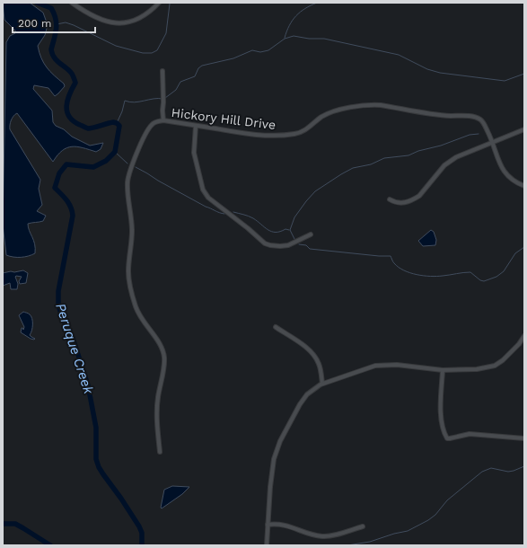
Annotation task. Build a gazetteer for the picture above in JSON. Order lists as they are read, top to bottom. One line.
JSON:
{"streets":{"street":["Hickory Hill Drive"]},"water":["Peruque Creek"],"scale_bar":"200 m"}
